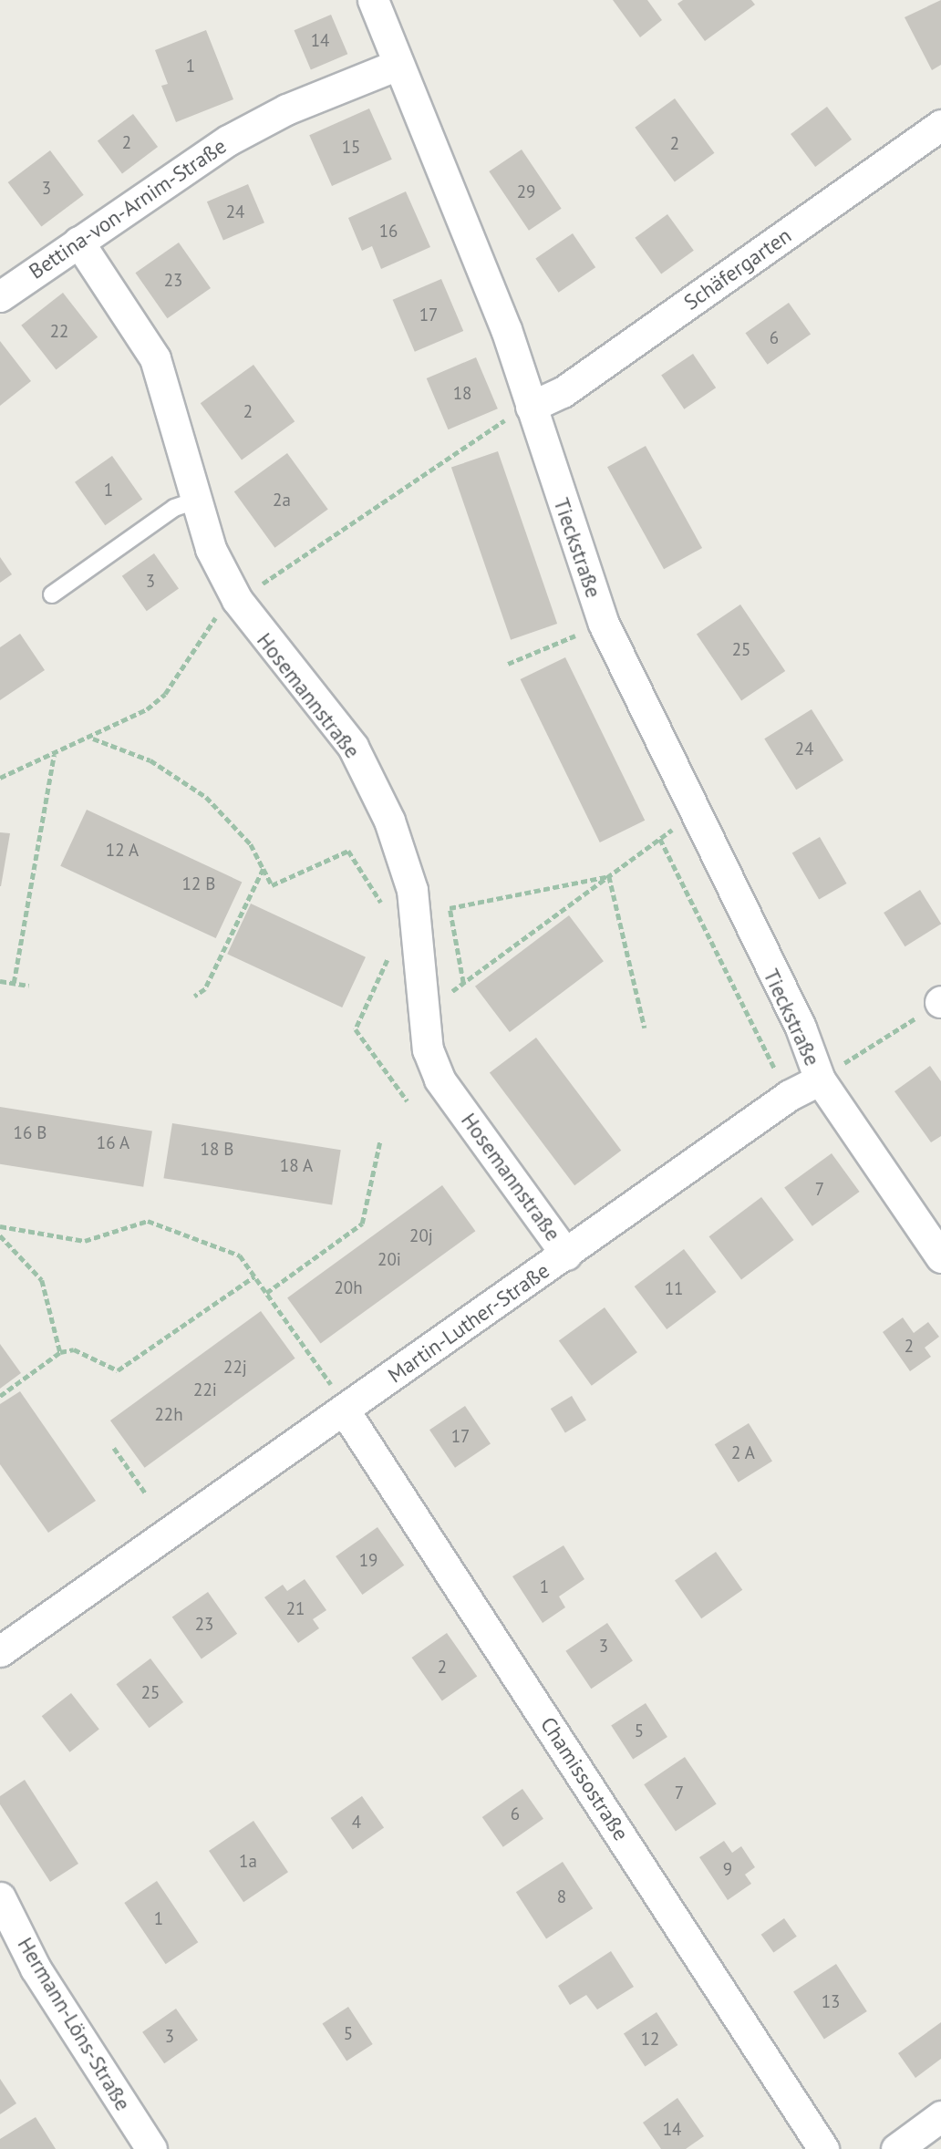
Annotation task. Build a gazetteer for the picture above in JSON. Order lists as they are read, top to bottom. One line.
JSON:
{"streets":{"street":["Bettina-von-Arnim-Straße","Schäfergarten","Tieckstraße","Hosemannstraße","Martin-Luther-Straße","Chamissostraße","Hermann-Löns-Straße"]},"crossings":[["Bettina-von-Arnim-Straße","Tieckstraße"],["Bettina-von-Arnim-Straße","Hosemannstraße"],["Schäfergarten","Tieckstraße"],["Tieckstraße","Martin-Luther-Straße"],["Hosemannstraße","Martin-Luther-Straße"],["Martin-Luther-Straße","Chamissostraße"]],"house_numbers":["14","1","2","2","15","3","29","24","16","23","17","22","6","18","2","1","2a","3","25","24","12 A","12 B","16 B","16 A","18 B","18 A","7","20j","20i","20h","11","2","22j","22i","22h","17","2 A","19","1","21","23","3","2","25","5","7","6","4","1a","9","8","1","13","5","3","12","14"]}
